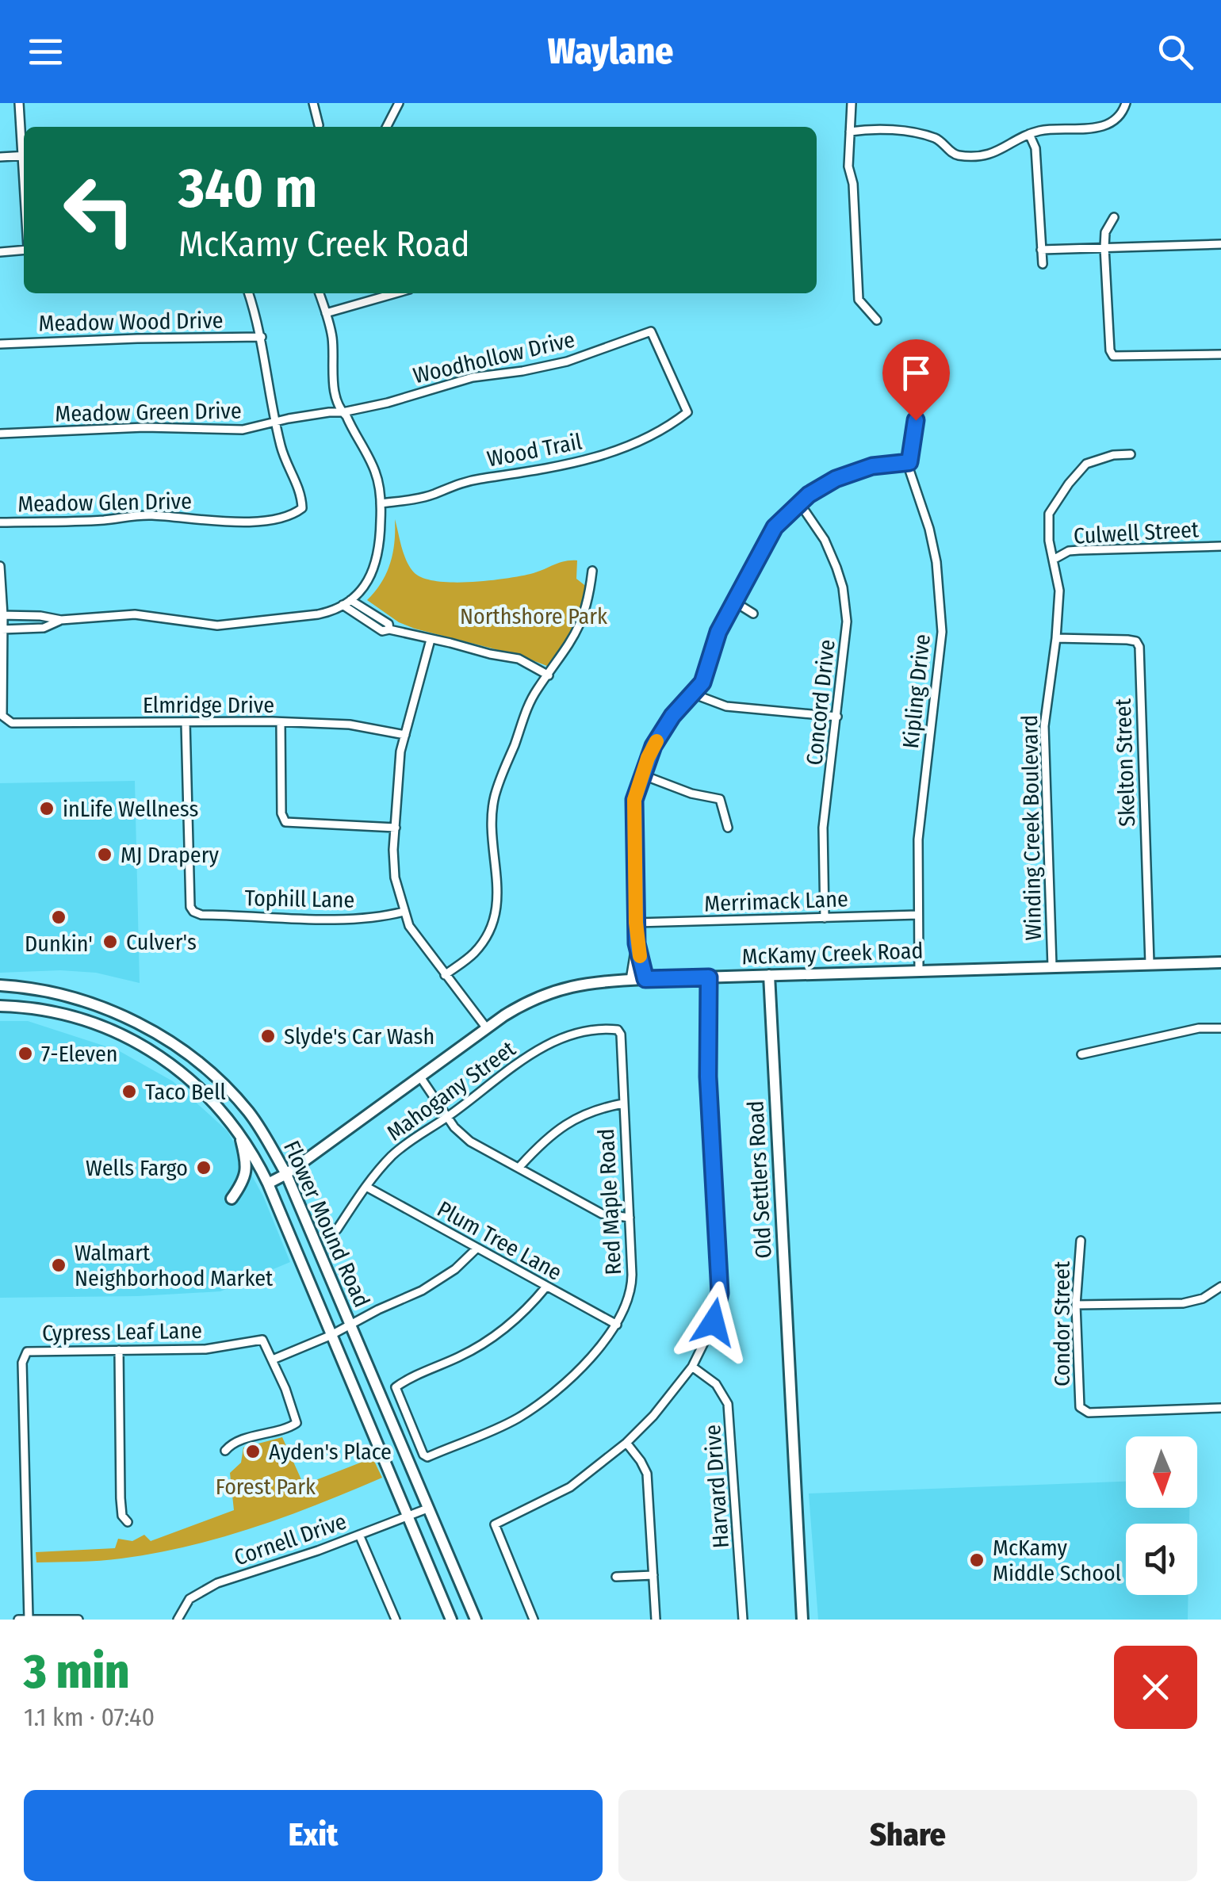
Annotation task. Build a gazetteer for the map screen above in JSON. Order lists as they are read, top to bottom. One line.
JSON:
{"streets":{"main road":["McKamy Creek Road","Old Settlers Road","Flower Mound Road"],"street":["Meadow Wood Drive","Woodhollow Drive","Meadow Green Drive","Wood Trail","Meadow Glen Drive","Culwell Street","Kipling Drive","Concord Drive","Elmridge Drive","Skelton Street","Winding Creek Boulevard","Tophill Lane","Merrimack Lane","Mahogany Street","Red Maple Road","Plum Tree Lane","Condor Street","Cypress Leaf Lane","Harvard Drive","Cornell Drive"]},"crossings":[["Woodhollow Drive","Meadow Green Drive"],["Woodhollow Drive","Wood Trail"],["Meadow Green Drive","Meadow Glen Drive"],["Culwell Street","Winding Creek Boulevard"],["Kipling Drive","Merrimack Lane"],["Kipling Drive","McKamy Creek Road"],["Concord Drive","Merrimack Lane"],["Elmridge Drive","Tophill Lane"],["Skelton Street","Winding Creek Boulevard"],["Skelton Street","McKamy Creek Road"],["Winding Creek Boulevard","McKamy Creek Road"],["McKamy Creek Road","Old Settlers Road"],["McKamy Creek Road","Flower Mound Road"],["Mahogany Street","Red Maple Road"],["Mahogany Street","Plum Tree Lane"],["Red Maple Road","Plum Tree Lane"],["Flower Mound Road","Cornell Drive"]],"parks":["Northshore Park","Forest Park"],"places":["inLife Wellness","MJ Drapery","Dunkin'","Culver's","Slyde's Car Wash","7-Eleven","Taco Bell","Wells Fargo","Walmart Neighborhood Market","Ayden's Place","McKamy Middle School"],"north":"bottom","page":{"header":"Waylane","turn":["340 m","McKamy Creek Road"],"heading":["3 min","1.1 km · 07:40"],"buttons":["Exit","Share"]}}
